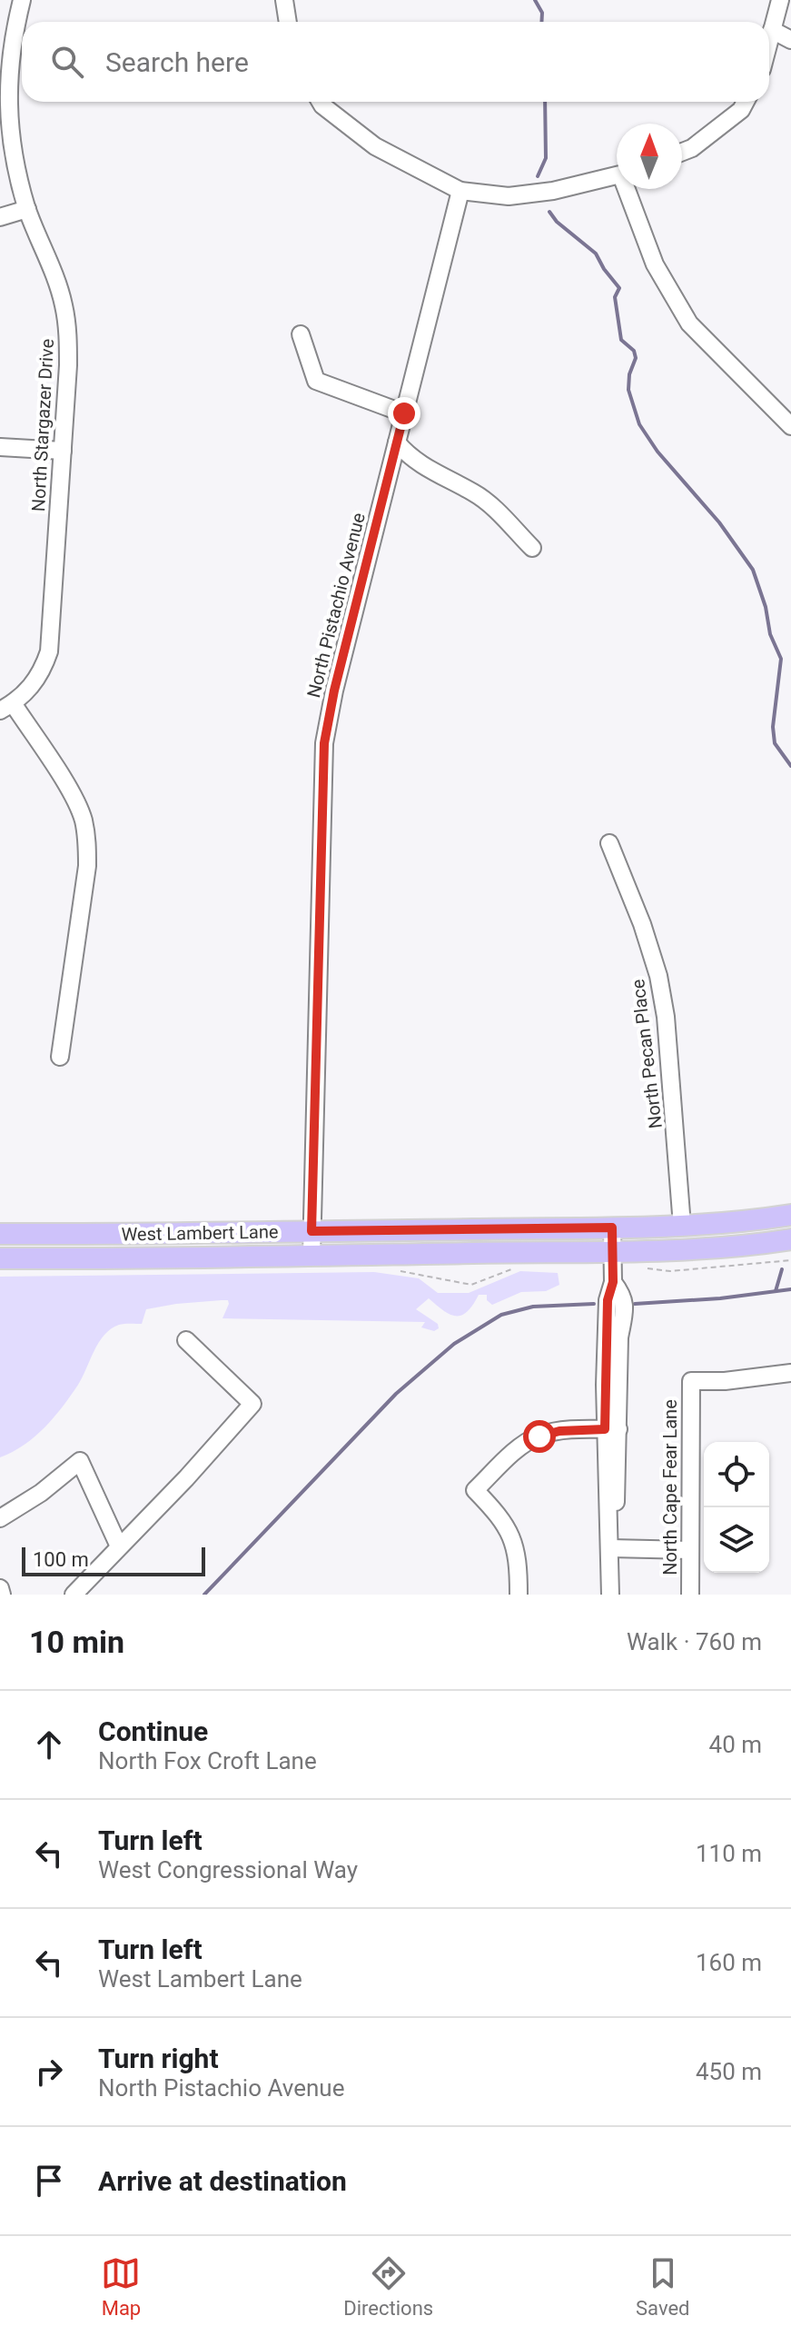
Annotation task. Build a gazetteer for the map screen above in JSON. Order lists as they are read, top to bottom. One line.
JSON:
{"streets":{"main road":["West Lambert Lane"],"street":["North Stargazer Drive","North Pistachio Avenue","North Pecan Place","North Cape Fear Lane"]},"crossings":[["North Pistachio Avenue","West Lambert Lane"],["North Pecan Place","West Lambert Lane"]],"scale_bar":"100 m","north":"top","page":{"search":"Search here","scale":"100 m","heading":["10 min","Walk · 760 m"],"list":[["Continue","North Fox Croft Lane","40 m"],["Turn left","West Congressional Way","110 m"],["Turn left","West Lambert Lane","160 m"],["Turn right","North Pistachio Avenue","450 m"],"Arrive at destination"],"nav":["Map","Directions","Saved"]}}
